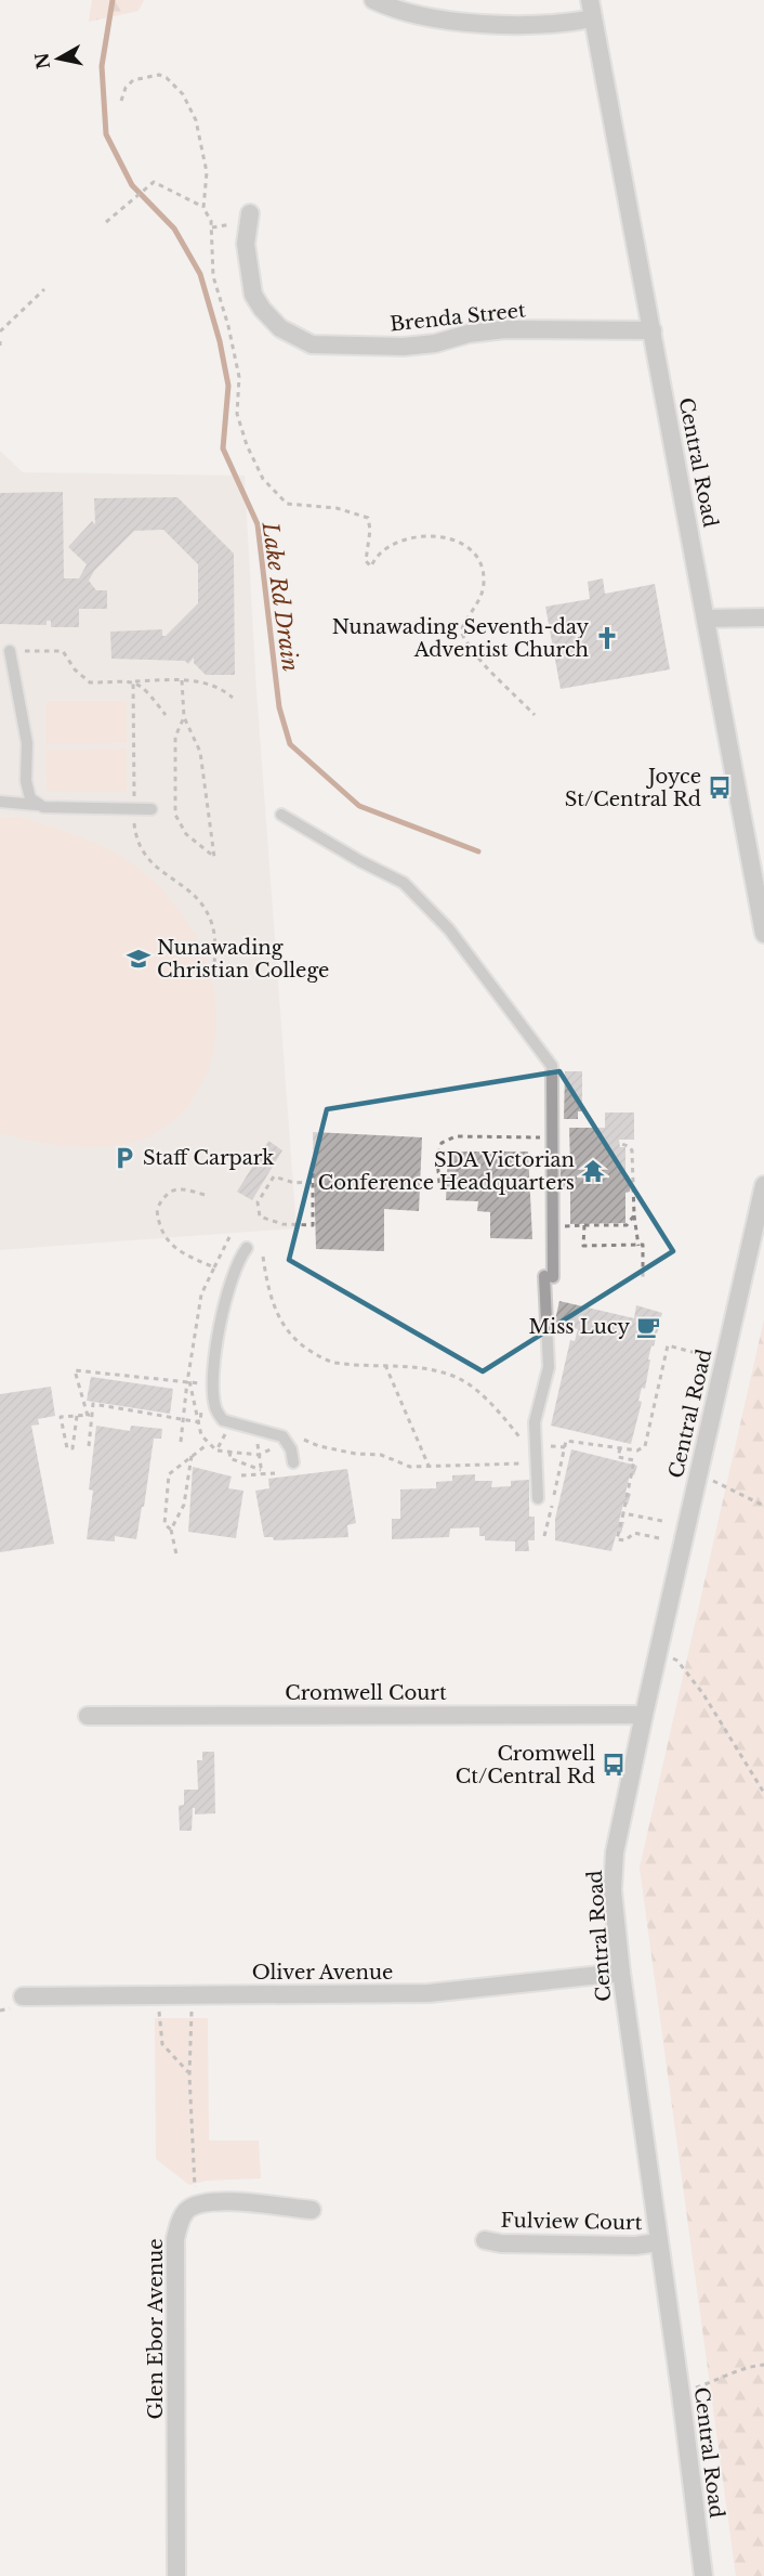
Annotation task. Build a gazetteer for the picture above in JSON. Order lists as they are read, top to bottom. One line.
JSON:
{"streets":{"street":["Brenda Street","Central Road","Cromwell Court","Oliver Avenue","Fulview Court","Glen Ebor Avenue"]},"crossings":[["Brenda Street","Central Road"],["Central Road","Cromwell Court"],["Central Road","Oliver Avenue"],["Central Road","Fulview Court"]],"water":["Lake Rd Drain"],"places":{"church":["Nunawading Seventh-day Adventist Church"],"bus stop":["Joyce St/Central Rd","Cromwell Ct/Central Rd"],"school or university":["Nunawading Christian College"],"parking":["Staff Carpark"],"temple":["SDA Victorian Conference Headquarters"],"cafe":["Miss Lucy"]},"north":"left"}
